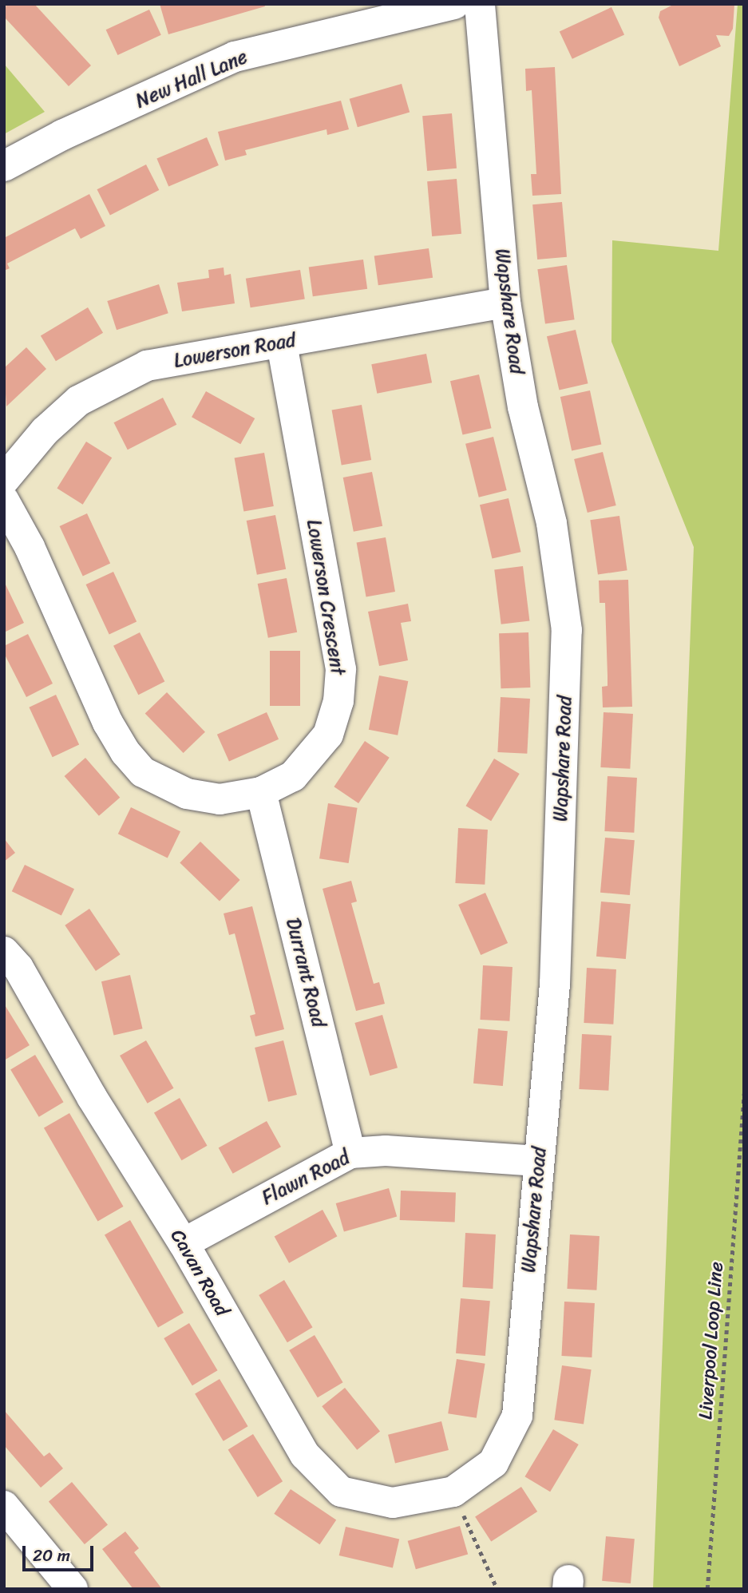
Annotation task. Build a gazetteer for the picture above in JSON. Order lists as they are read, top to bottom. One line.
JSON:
{"streets":{"street":["New Hall Lane","Wapshare Road","Lowerson Road","Lowerson Crescent","Durrant Road","Flawn Road","Cavan Road"],"path":["Liverpool Loop Line"]},"crossings":[["Wapshare Road","Lowerson Road"],["Wapshare Road","Flawn Road"],["Wapshare Road","Cavan Road"],["Lowerson Road","Lowerson Crescent"],["Lowerson Crescent","Durrant Road"],["Durrant Road","Flawn Road"],["Flawn Road","Cavan Road"]],"scale_bar":"20 m"}
